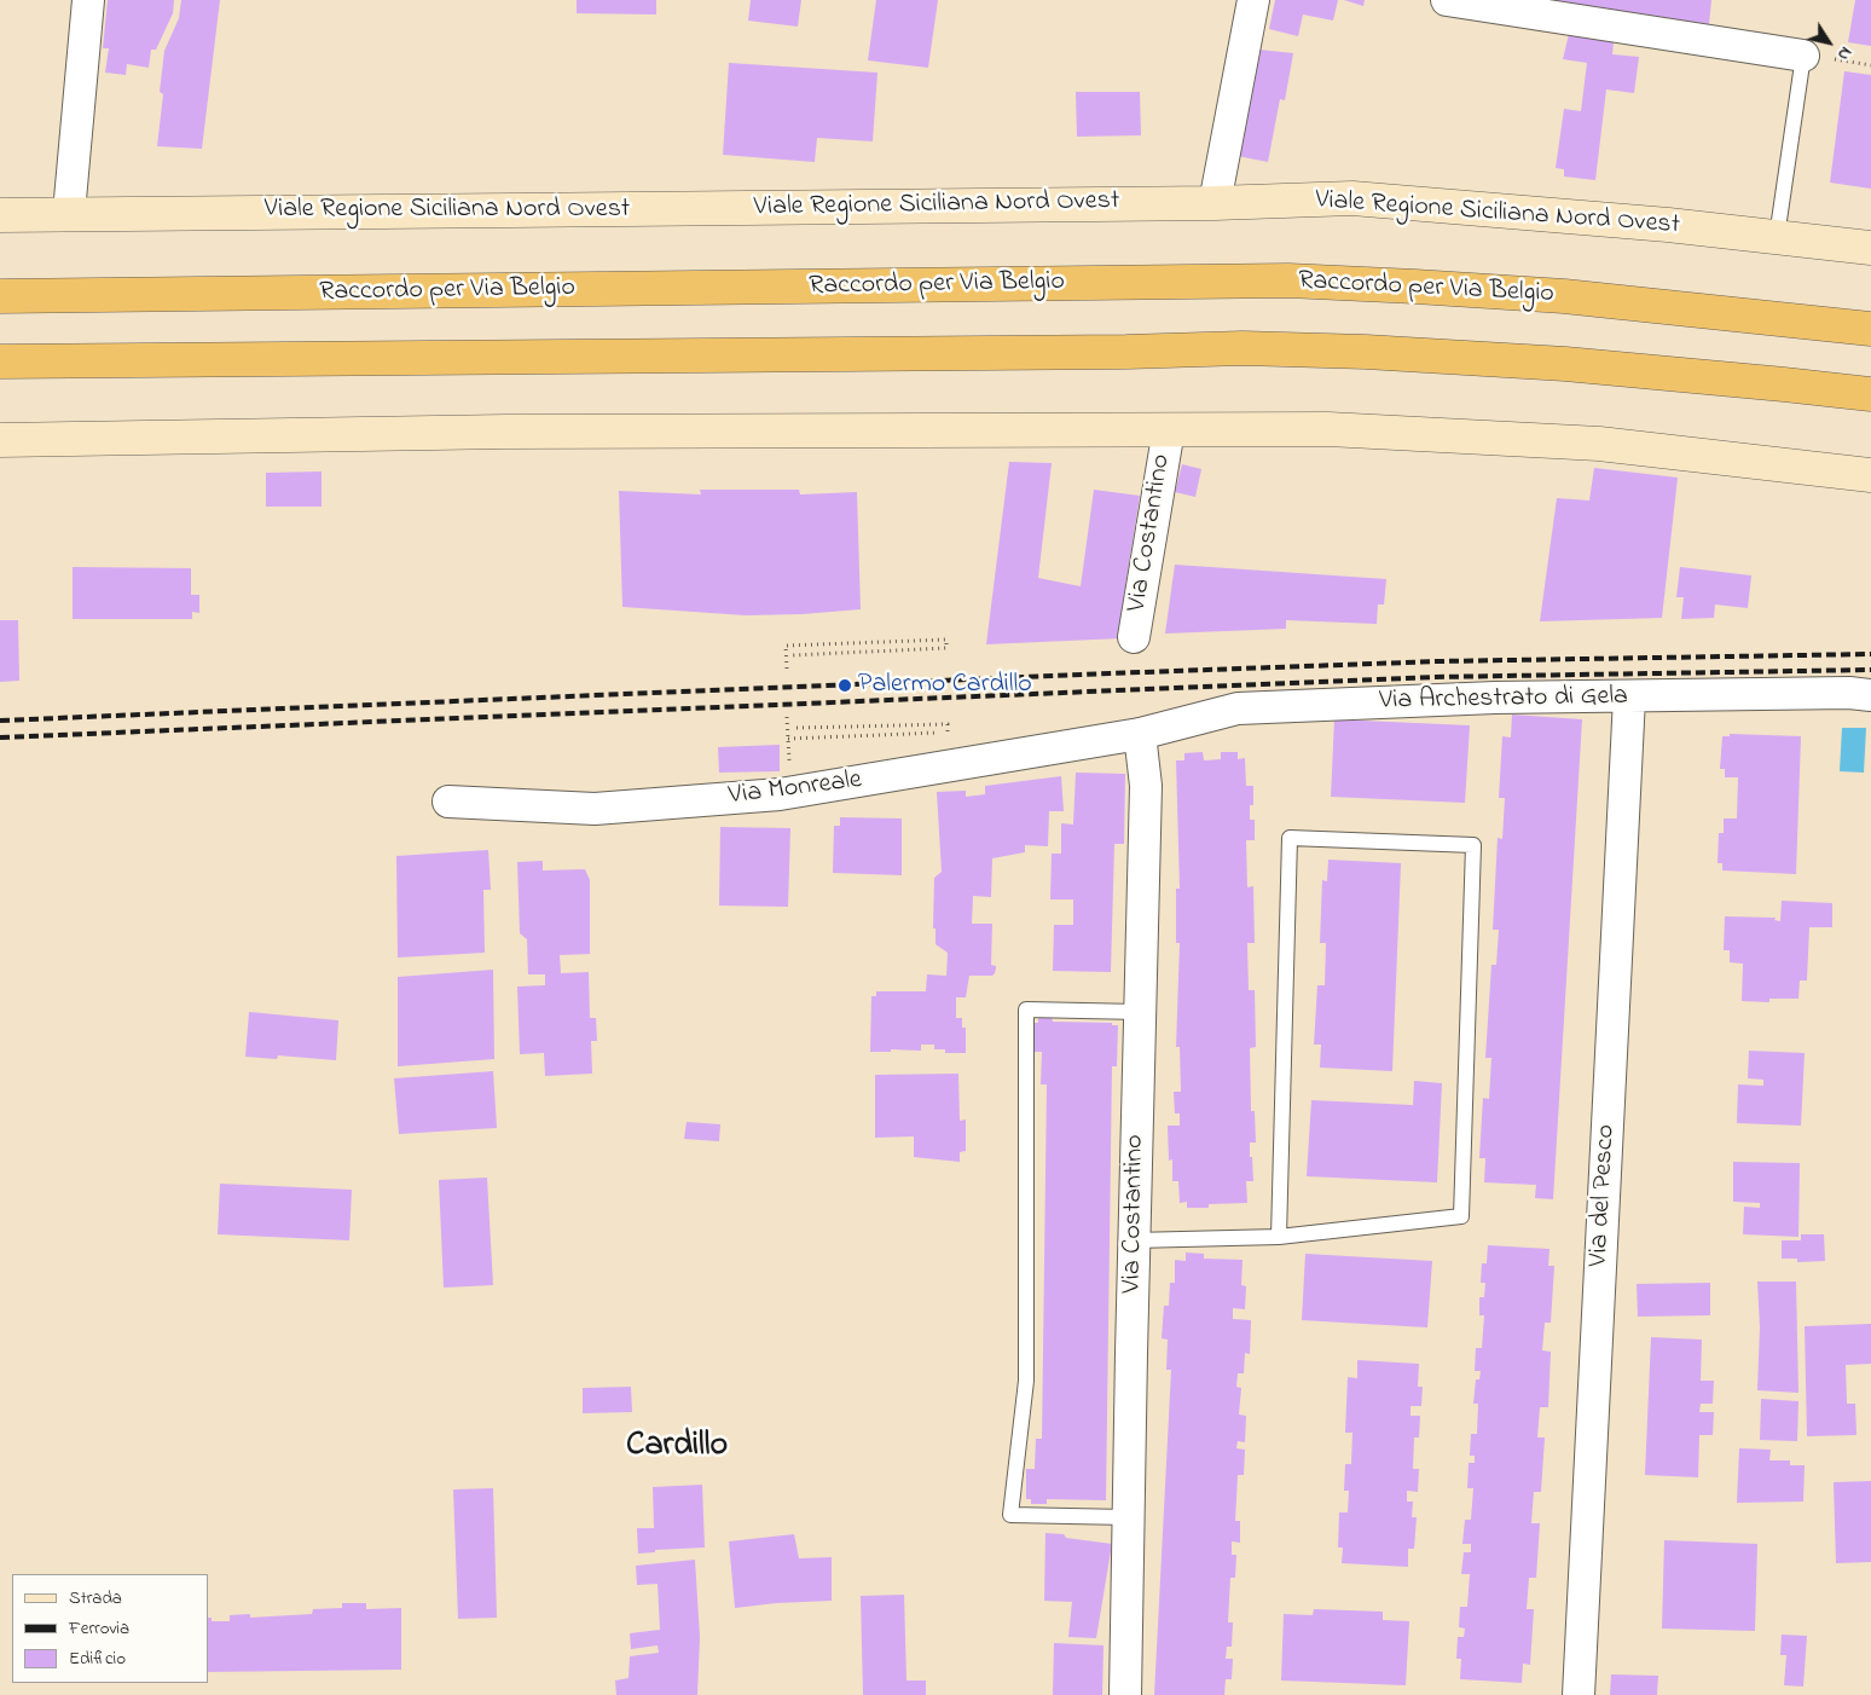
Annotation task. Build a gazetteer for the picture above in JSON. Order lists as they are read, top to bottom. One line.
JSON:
{"streets":{"highway":["Raccordo per Via Belgio"],"street":["Viale Regione Siciliana Nord Ovest","Via Costantino","Via Archestrato di Gela","Via Monreale","Via del Pesco"]},"crossings":[["Via Costantino","Via Archestrato di Gela"],["Via Costantino","Via Monreale"],["Via Archestrato di Gela","Via Monreale"],["Via Archestrato di Gela","Via del Pesco"]],"districts":["Cardillo"],"places":["Palermo Cardillo"],"legend":["Strada","Ferrovia","Edificio"],"north":"bottom right"}
